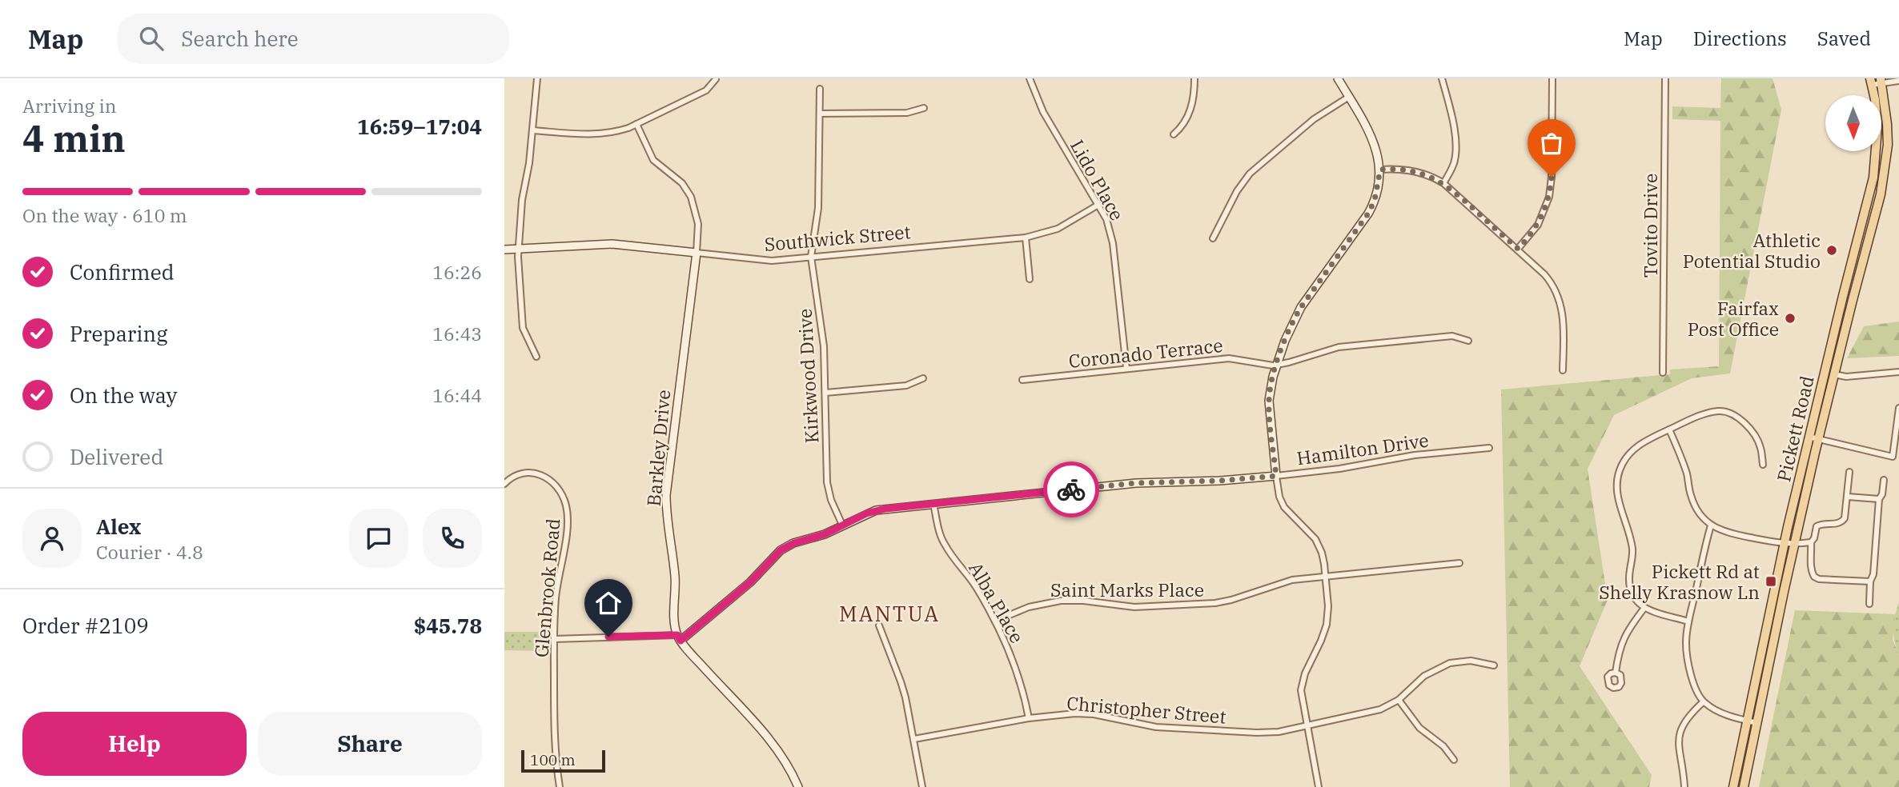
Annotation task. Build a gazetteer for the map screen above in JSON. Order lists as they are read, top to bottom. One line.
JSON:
{"streets":{"main road":["Pickett Road"],"street":["Lido Place","Tovito Drive","Southwick Street","Coronado Terrace","Kirkwood Drive","Barkley Drive","Hamilton Drive","Glenbrook Road","Saint Marks Place","Alba Place","Christopher Street"]},"crossings":[["Lido Place","Southwick Street"],["Lido Place","Coronado Terrace"],["Southwick Street","Kirkwood Drive"],["Southwick Street","Barkley Drive"],["Kirkwood Drive","Hamilton Drive"],["Barkley Drive","Hamilton Drive"],["Hamilton Drive","Alba Place"],["Saint Marks Place","Alba Place"],["Alba Place","Christopher Street"]],"districts":["MANTUA"],"places":{"other":["Athletic Potential Studio","Fairfax Post Office"],"transit":["Pickett Rd at Shelly Krasnow Ln"]},"scale_bar":"100 m","north":"bottom","page":{"header":"Map","search":"Search here","nav":["Map","Directions","Saved"],"heading":["4 min","Arriving in","16:59–17:04"],"panel":["Alex","Courier · 4.8","Order #2109","$45.78"],"bar":"On the way · 610 m","list":[["Confirmed","16:26"],["Preparing","16:43"],["On the way","16:44"],"Delivered"],"buttons":["Help","Share"],"scale":"100 m"}}
